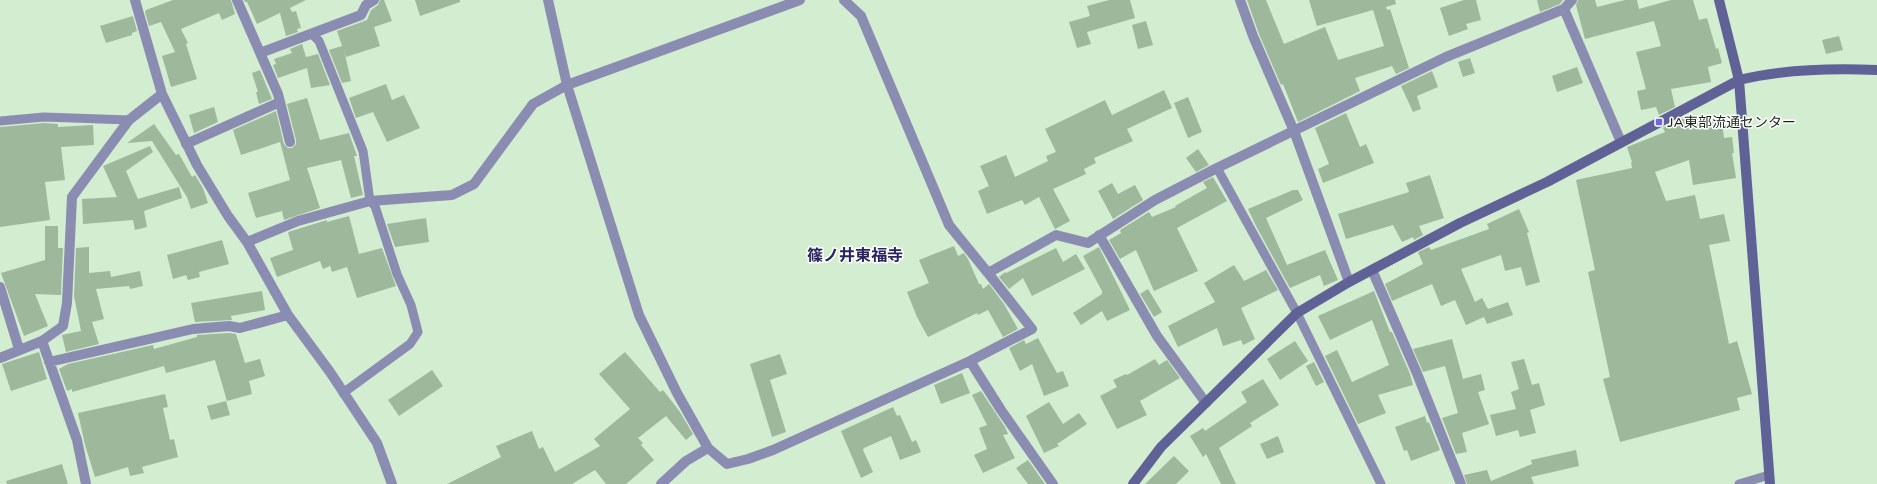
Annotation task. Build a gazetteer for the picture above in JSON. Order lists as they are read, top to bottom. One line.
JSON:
{"districts":["篠ノ井東福寺"],"places":{"transit":["JA東部流通センター"]}}
